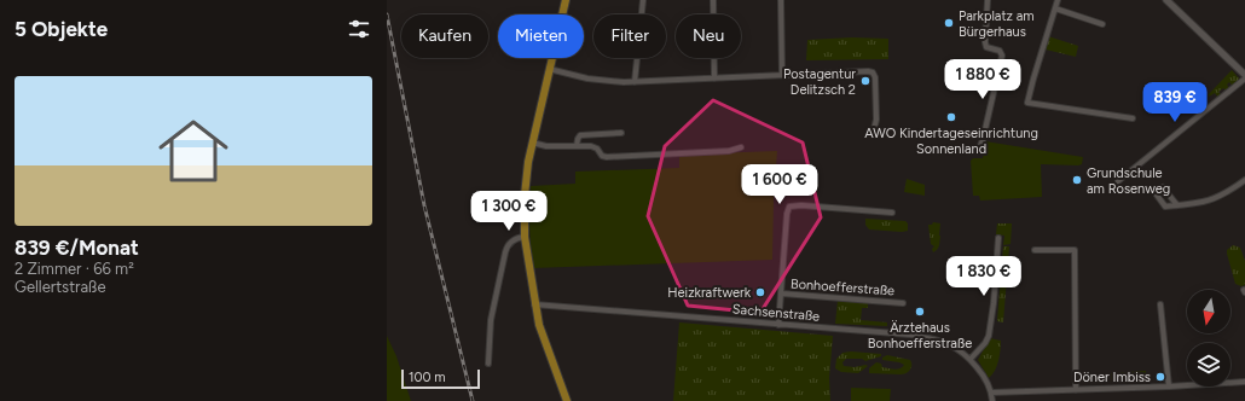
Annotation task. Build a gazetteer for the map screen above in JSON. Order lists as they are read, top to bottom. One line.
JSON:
{"streets":{"street":["Bonhoefferstraße","Sachsenstraße"]},"places":["Parkplatz am Bürgerhaus","Postagentur Delitzsch 2","AWO Kindertageseinrichtung Sonnenland","Grundschule am Rosenweg","Heizkraftwerk","Ärztehaus Bonhoefferstraße","Döner Imbiss"],"scale_bar":"100 m","north":"bottom","page":{"heading":"5 Objekte","chip":["Kaufen","Mieten","Filter","Neu"],"list":[{"name":"839 €/Monat","note":"2 Zimmer · 66 m² · Gellertstraße"}],"price":["1 880 €","839 €","1 600 €","1 300 €","1 830 €"],"scale":"100 m"}}
